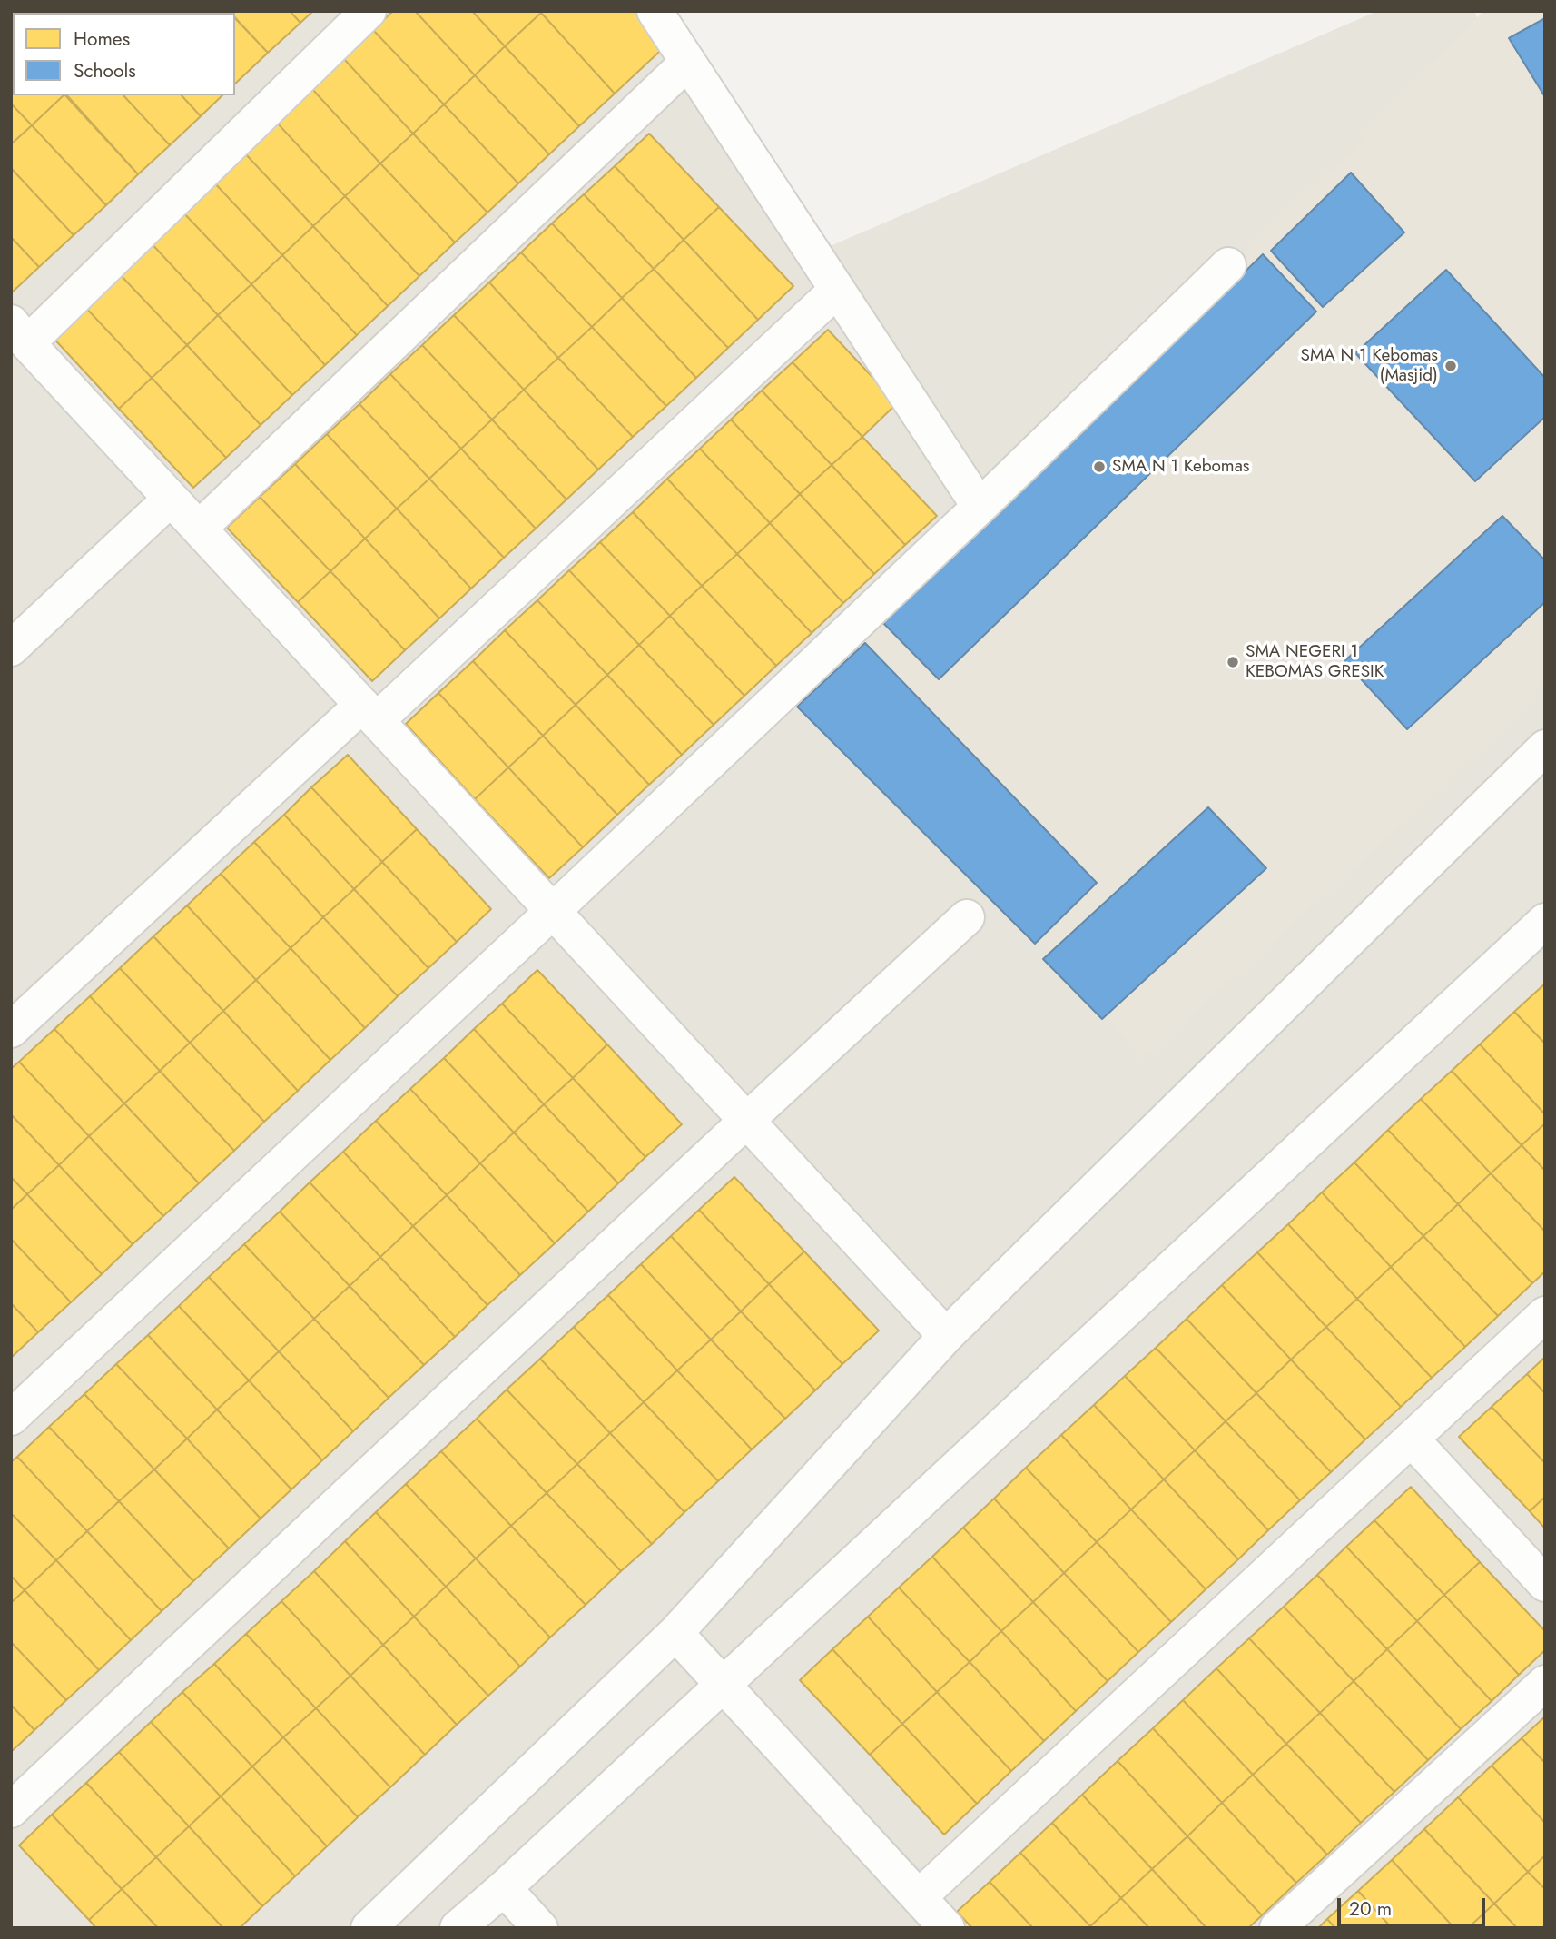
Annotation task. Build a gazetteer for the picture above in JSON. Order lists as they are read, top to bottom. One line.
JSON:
{"places":["SMA N 1 Kebomas (Masjid)","SMA N 1 Kebomas","SMA NEGERI 1 KEBOMAS GRESIK"],"legend":["Homes","Schools"],"scale_bar":"20 m"}
